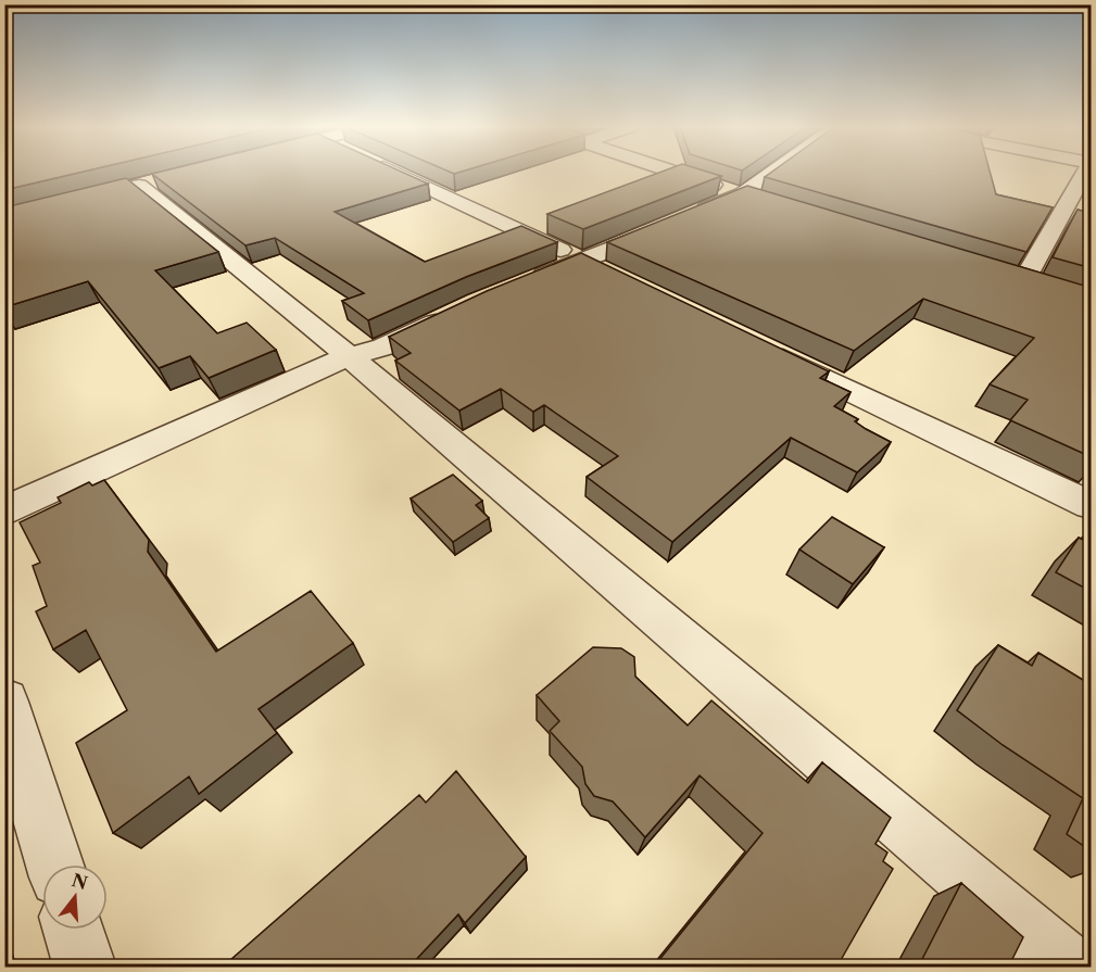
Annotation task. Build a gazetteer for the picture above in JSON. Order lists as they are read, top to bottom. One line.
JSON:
{"north":"top"}
